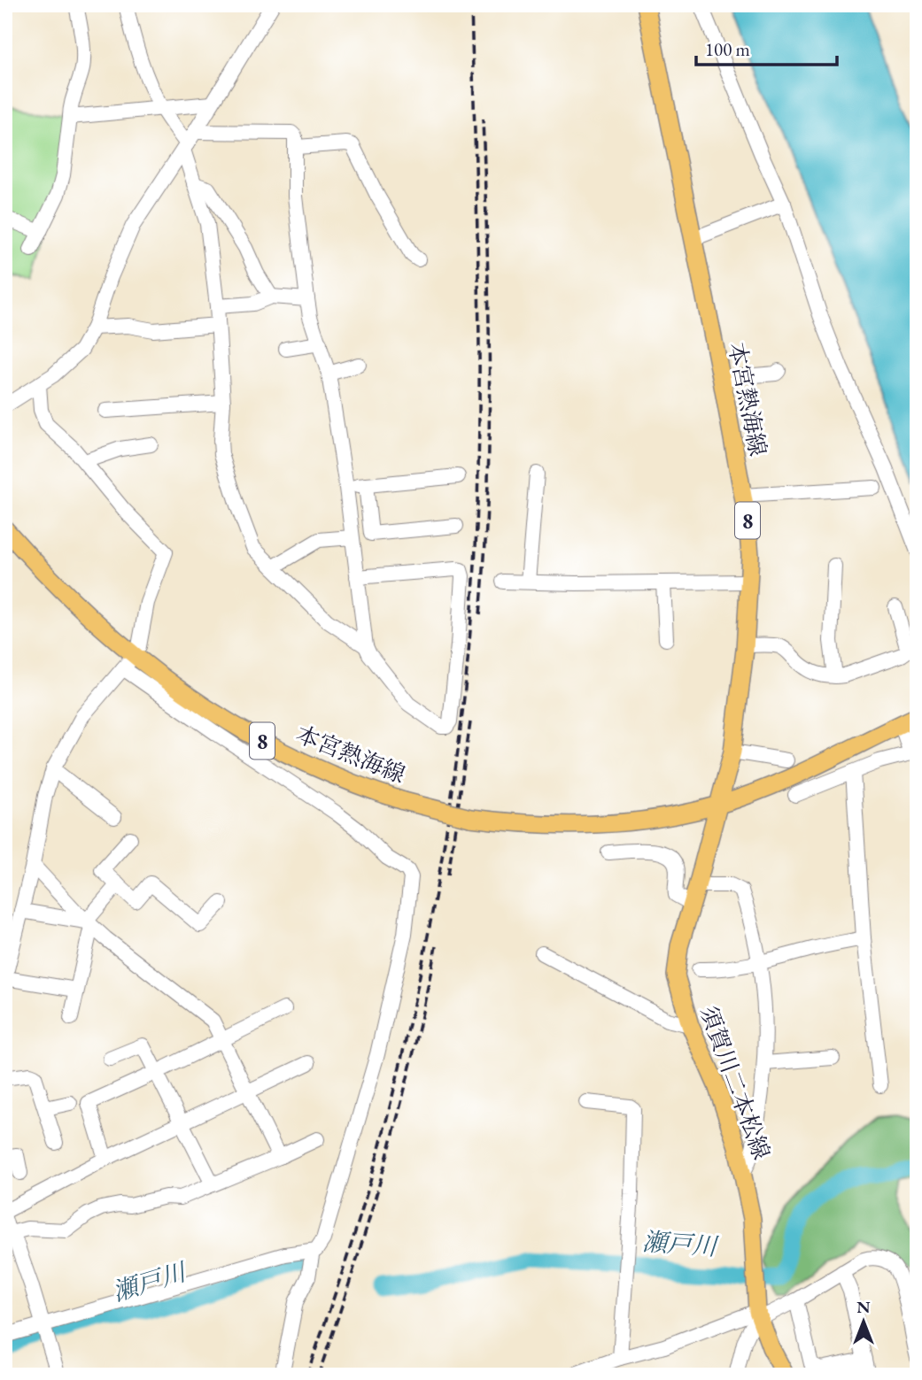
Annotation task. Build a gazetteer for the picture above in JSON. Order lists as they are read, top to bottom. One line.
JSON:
{"streets":{"main road":["本宮熱海線","8","須賀川二本松線"]},"crossings":[["本宮熱海線","須賀川二本松線"]],"water":["瀬戸川"],"scale_bar":"100 m","north":"top"}
